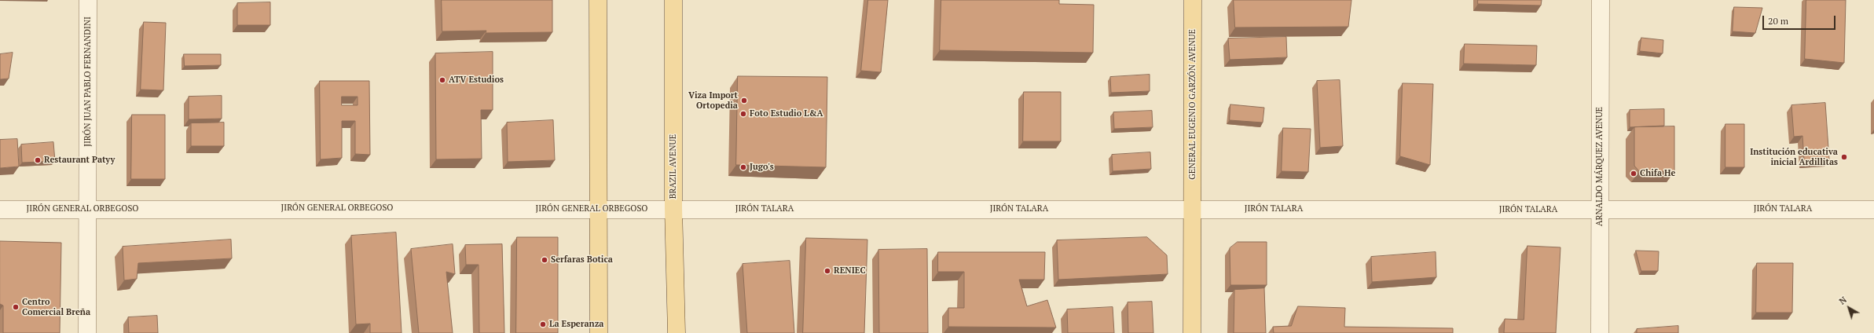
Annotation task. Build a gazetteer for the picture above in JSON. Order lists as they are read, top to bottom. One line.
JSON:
{"streets":{"main road":["GENERAL EUGENIO GARZÓN AVENUE","BRAZIL AVENUE"],"street":["JIRÓN JUAN PABLO FERNANDINI","ARNALDO MÁRQUEZ AVENUE","JIRÓN GENERAL ORBEGOSO","JIRÓN TALARA"]},"crossings":[["JIRÓN JUAN PABLO FERNANDINI","JIRÓN GENERAL ORBEGOSO"],["GENERAL EUGENIO GARZÓN AVENUE","JIRÓN TALARA"],["BRAZIL AVENUE","JIRÓN GENERAL ORBEGOSO"],["BRAZIL AVENUE","JIRÓN TALARA"],["ARNALDO MÁRQUEZ AVENUE","JIRÓN TALARA"],["JIRÓN GENERAL ORBEGOSO","JIRÓN TALARA"]],"places":["ATV Estudios","Viza Import Ortopedia","Foto Estudio L&A","Institución educativa inicial Ardillitas","Restaurant Patyy","Jugo's","Chifa He","Serfaras Botica","RENIEC","Centro Comercial Breña","La Esperanza"],"scale_bar":"20 m","north":"top left"}
